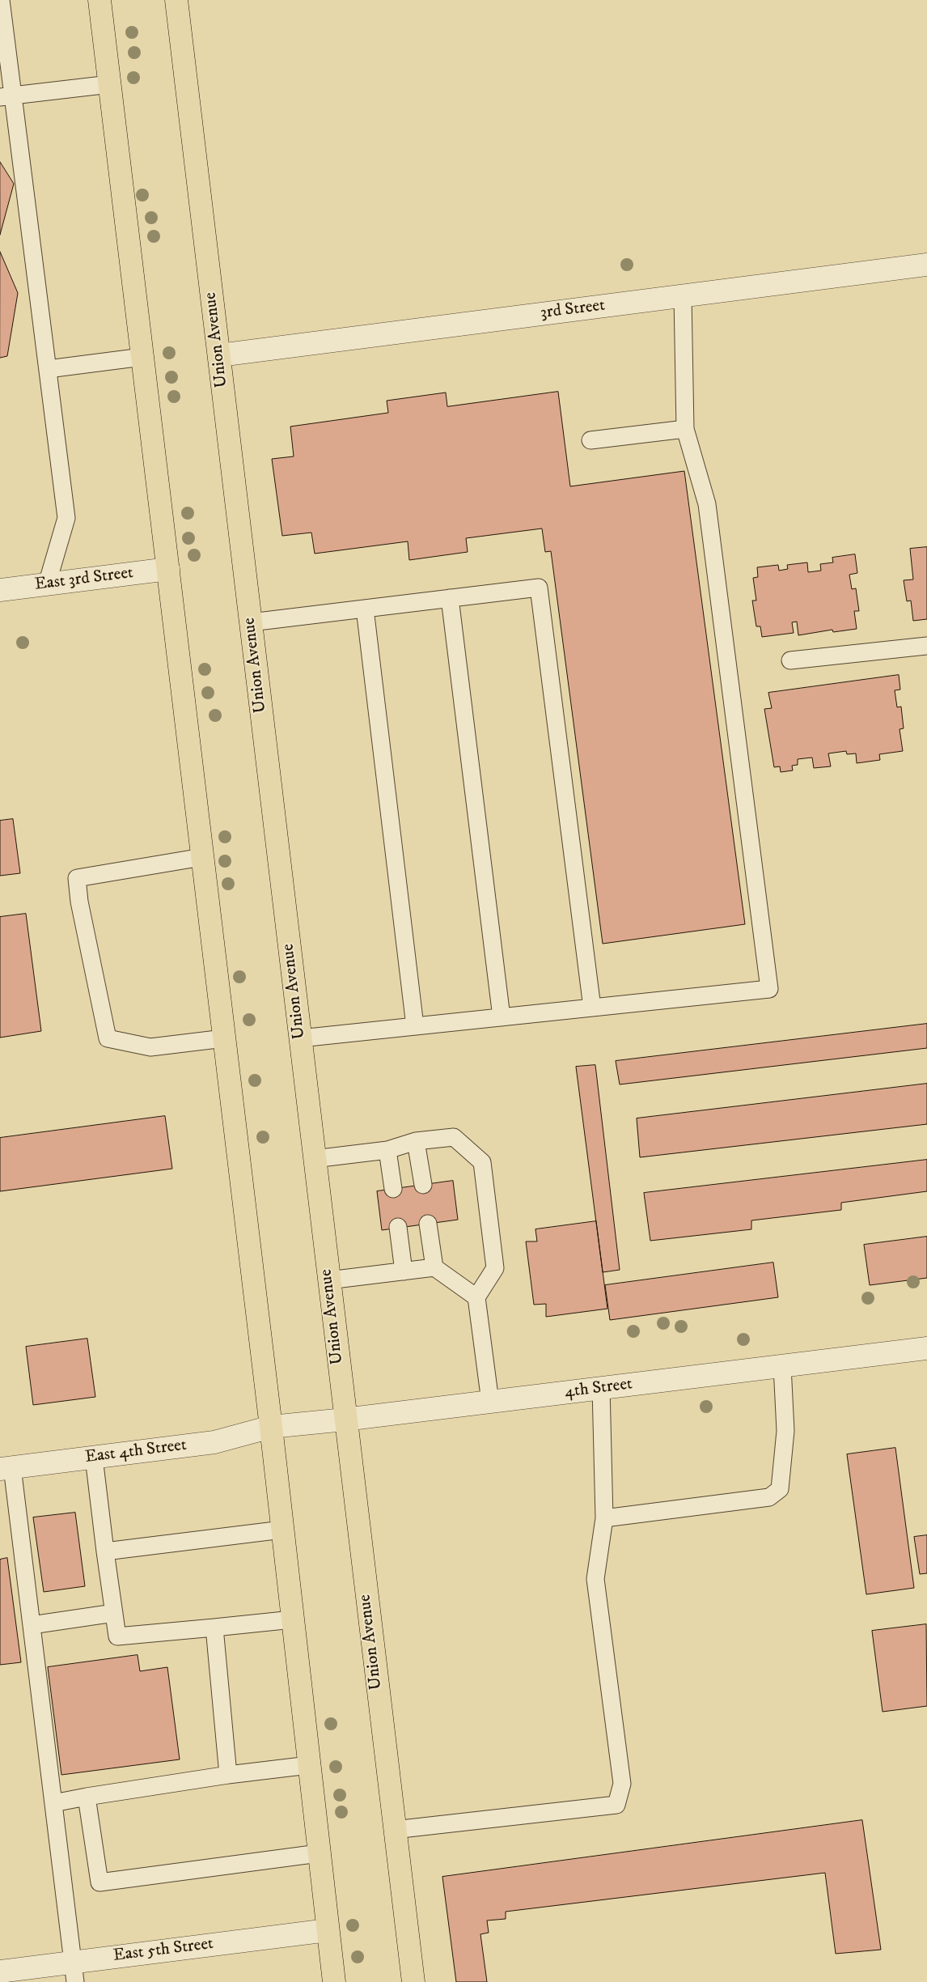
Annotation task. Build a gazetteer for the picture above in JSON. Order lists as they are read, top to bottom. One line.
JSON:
{"streets":{"highway":["Union Avenue"],"street":["3rd Street","East 3rd Street","4th Street","East 4th Street","East 5th Street"]},"crossings":[["3rd Street","Union Avenue"],["Union Avenue","4th Street"],["4th Street","East 4th Street"]]}
